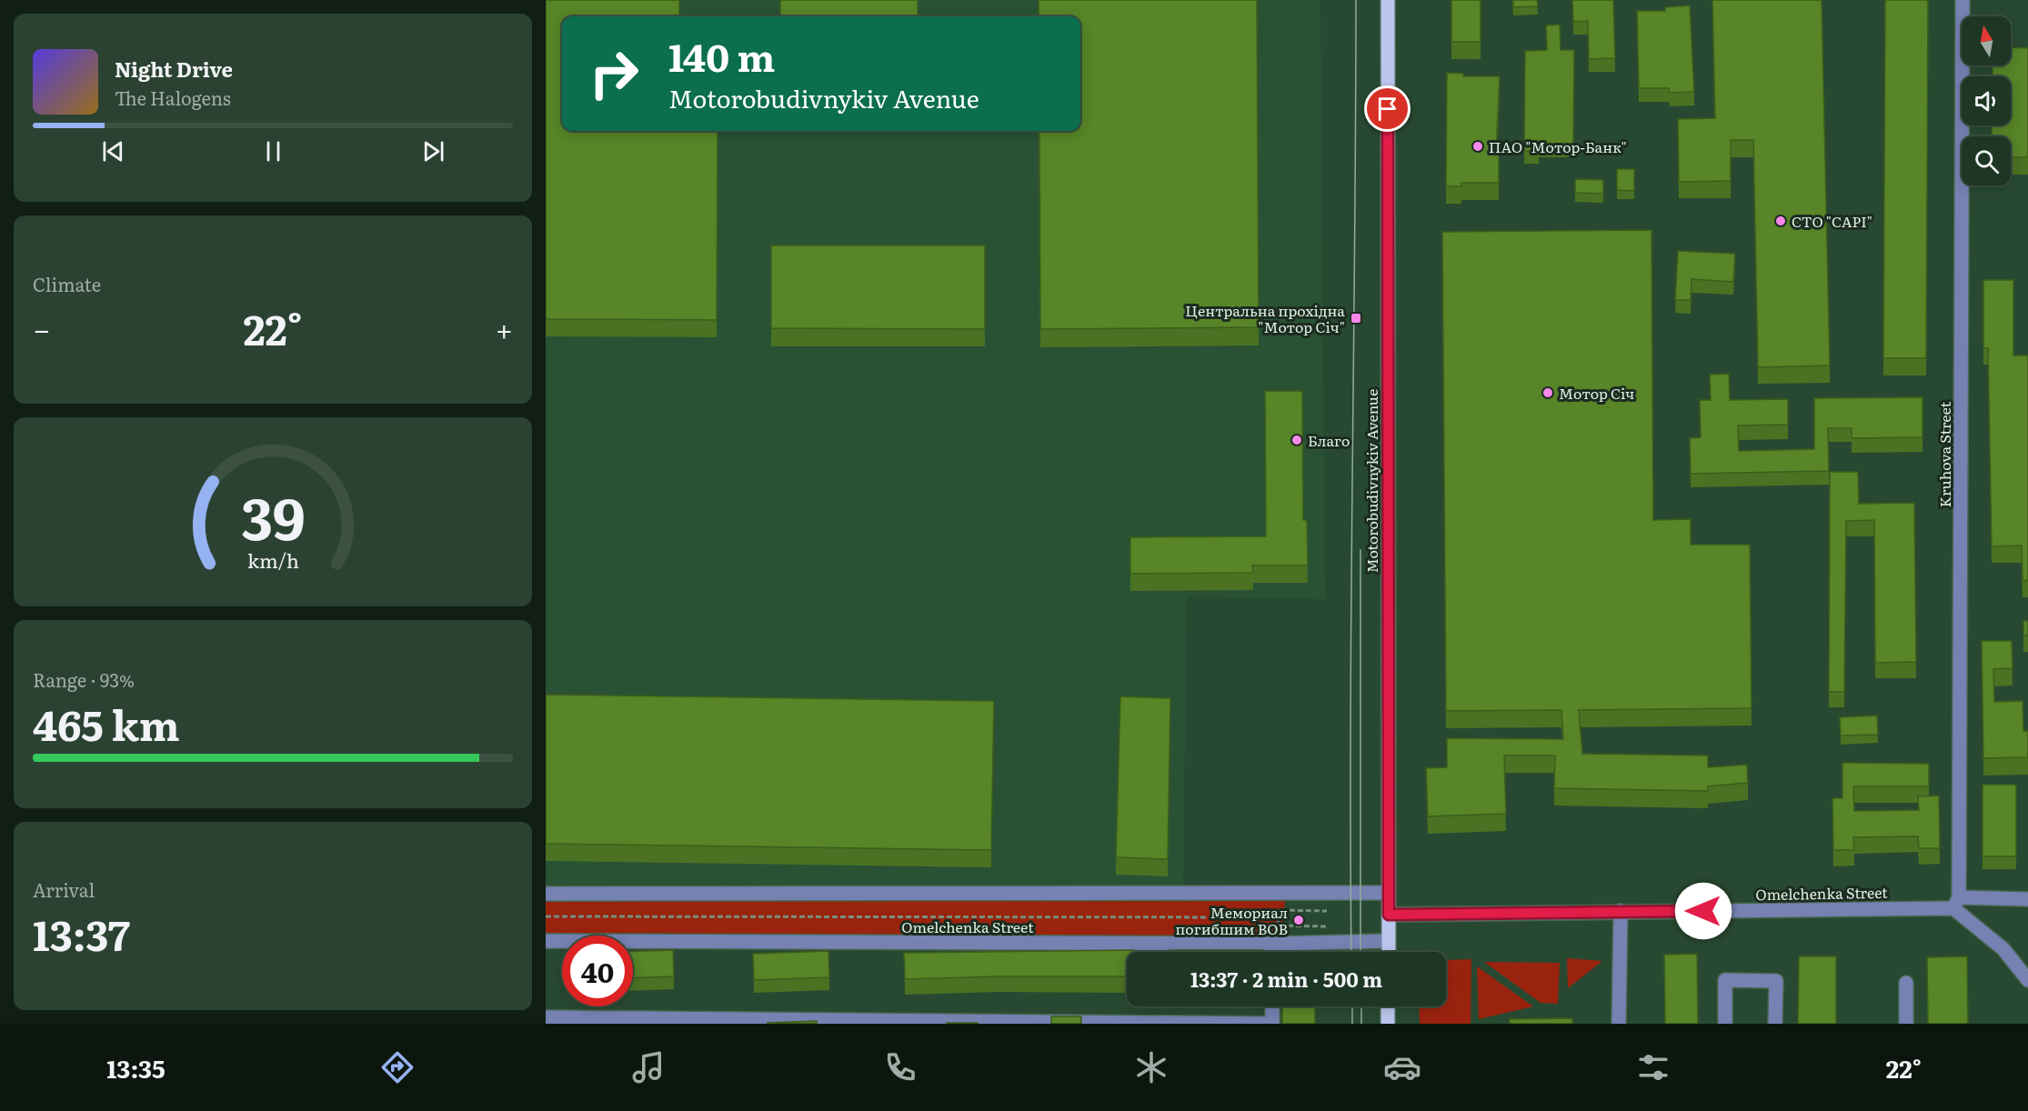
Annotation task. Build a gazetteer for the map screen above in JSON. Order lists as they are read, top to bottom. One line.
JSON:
{"streets":{"main road":["Motorobudivnykiv Avenue"],"street":["Kruhova Street","Omelchenka Street"]},"crossings":[["Kruhova Street","Omelchenka Street"],["Motorobudivnykiv Avenue","Omelchenka Street"]],"places":{"other":["ПАО \"Мотор-Банк\"","СТО \"CAPI\"","Мотор Січ","Благо","Мемориал погибшим ВОВ"],"transit":["Центральна прохідна \"Мотор Січ\""]},"north":"top","page":{"turn":["140 m","Motorobudivnykiv Avenue"],"song":["Night Drive","The Halogens"],"tile":["Climate",["Range · 93%","465 km"],["Arrival","13:37"]],"heat":["−","22°","+"],"limit":"40","trip":"13:37 · 2 min · 500 m","tabs":["13:35","22°"],"gauge":["39","km/h"]}}
